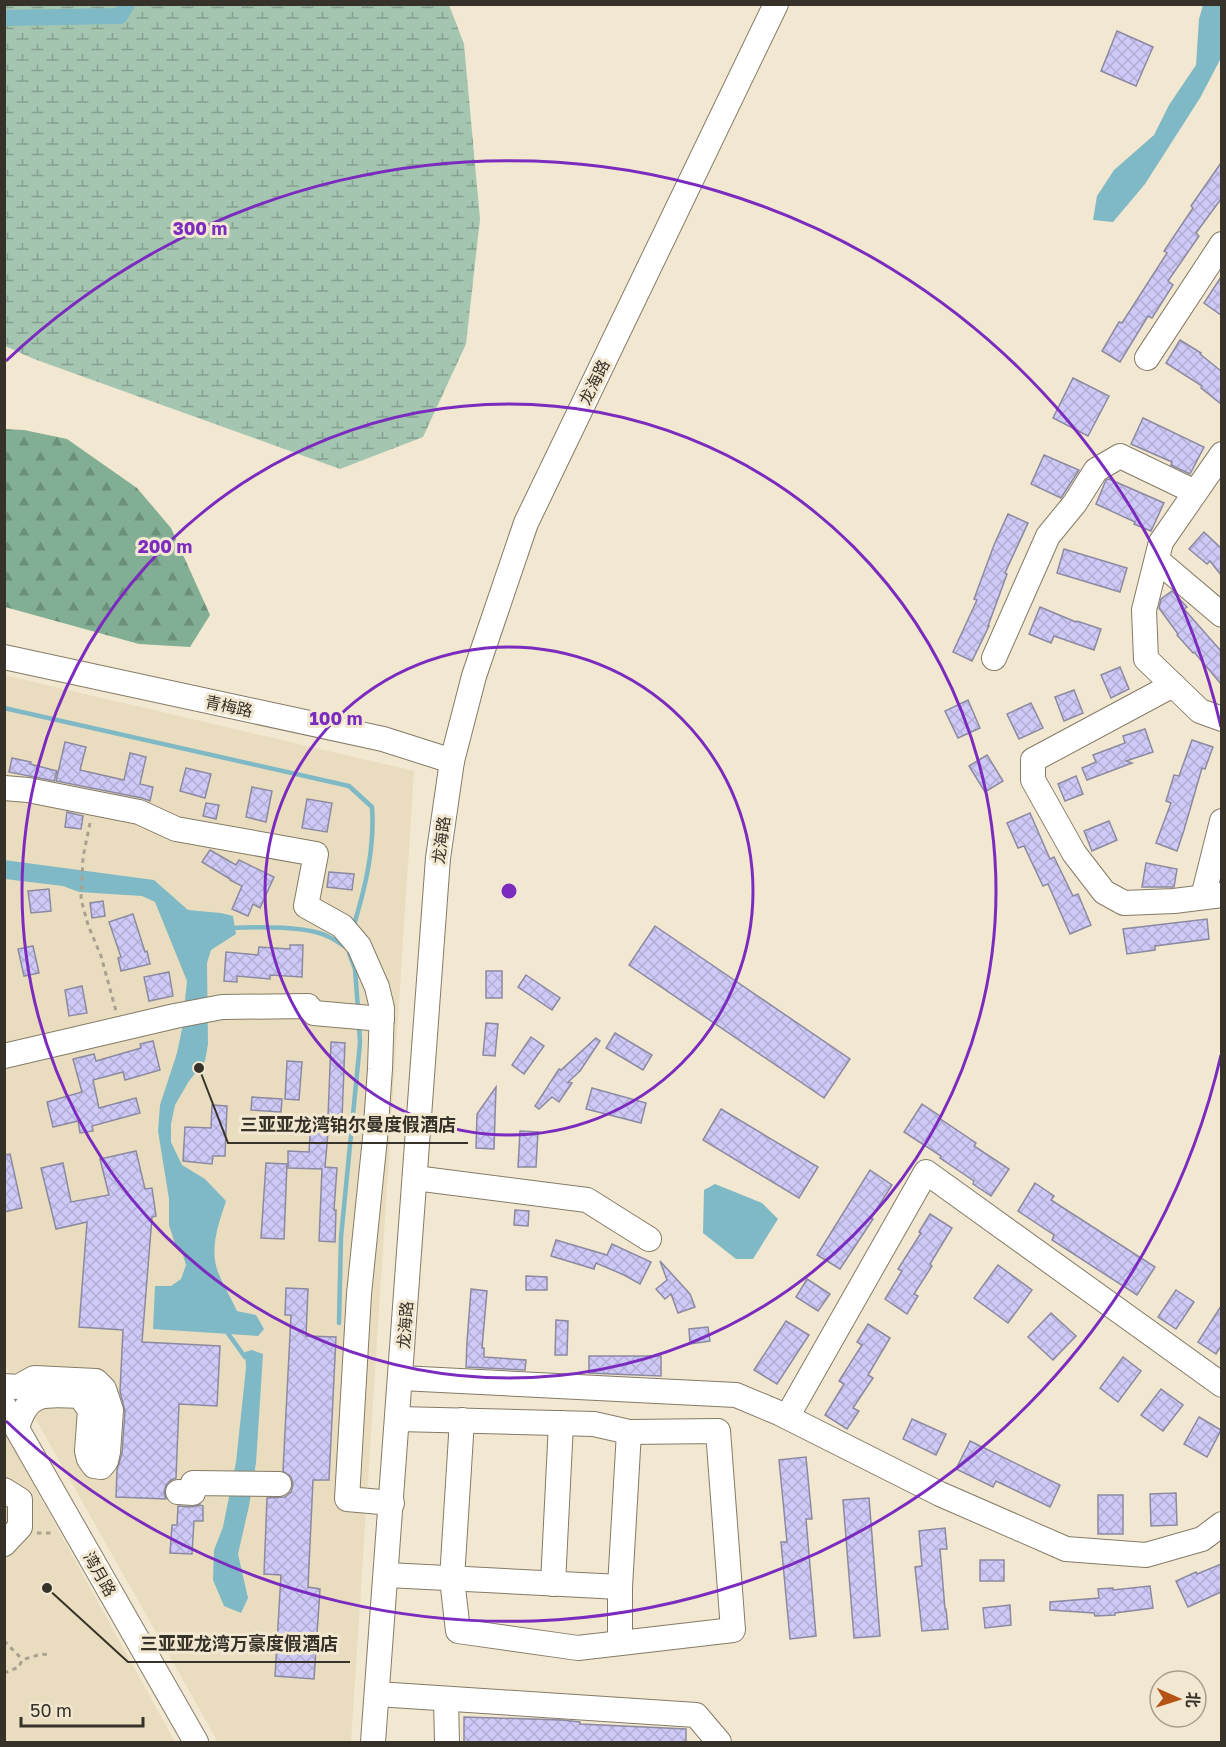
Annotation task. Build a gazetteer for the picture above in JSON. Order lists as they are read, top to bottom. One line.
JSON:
{"streets":{"street":["龙海路","青梅路","湾月路"]},"crossings":[["龙海路","青梅路"]],"places":["三亚亚龙湾铂尔曼度假酒店","三亚亚龙湾万豪度假酒店"],"scale_bar":"50 m","north":"right","rings":["300 m","200 m","100 m"]}
